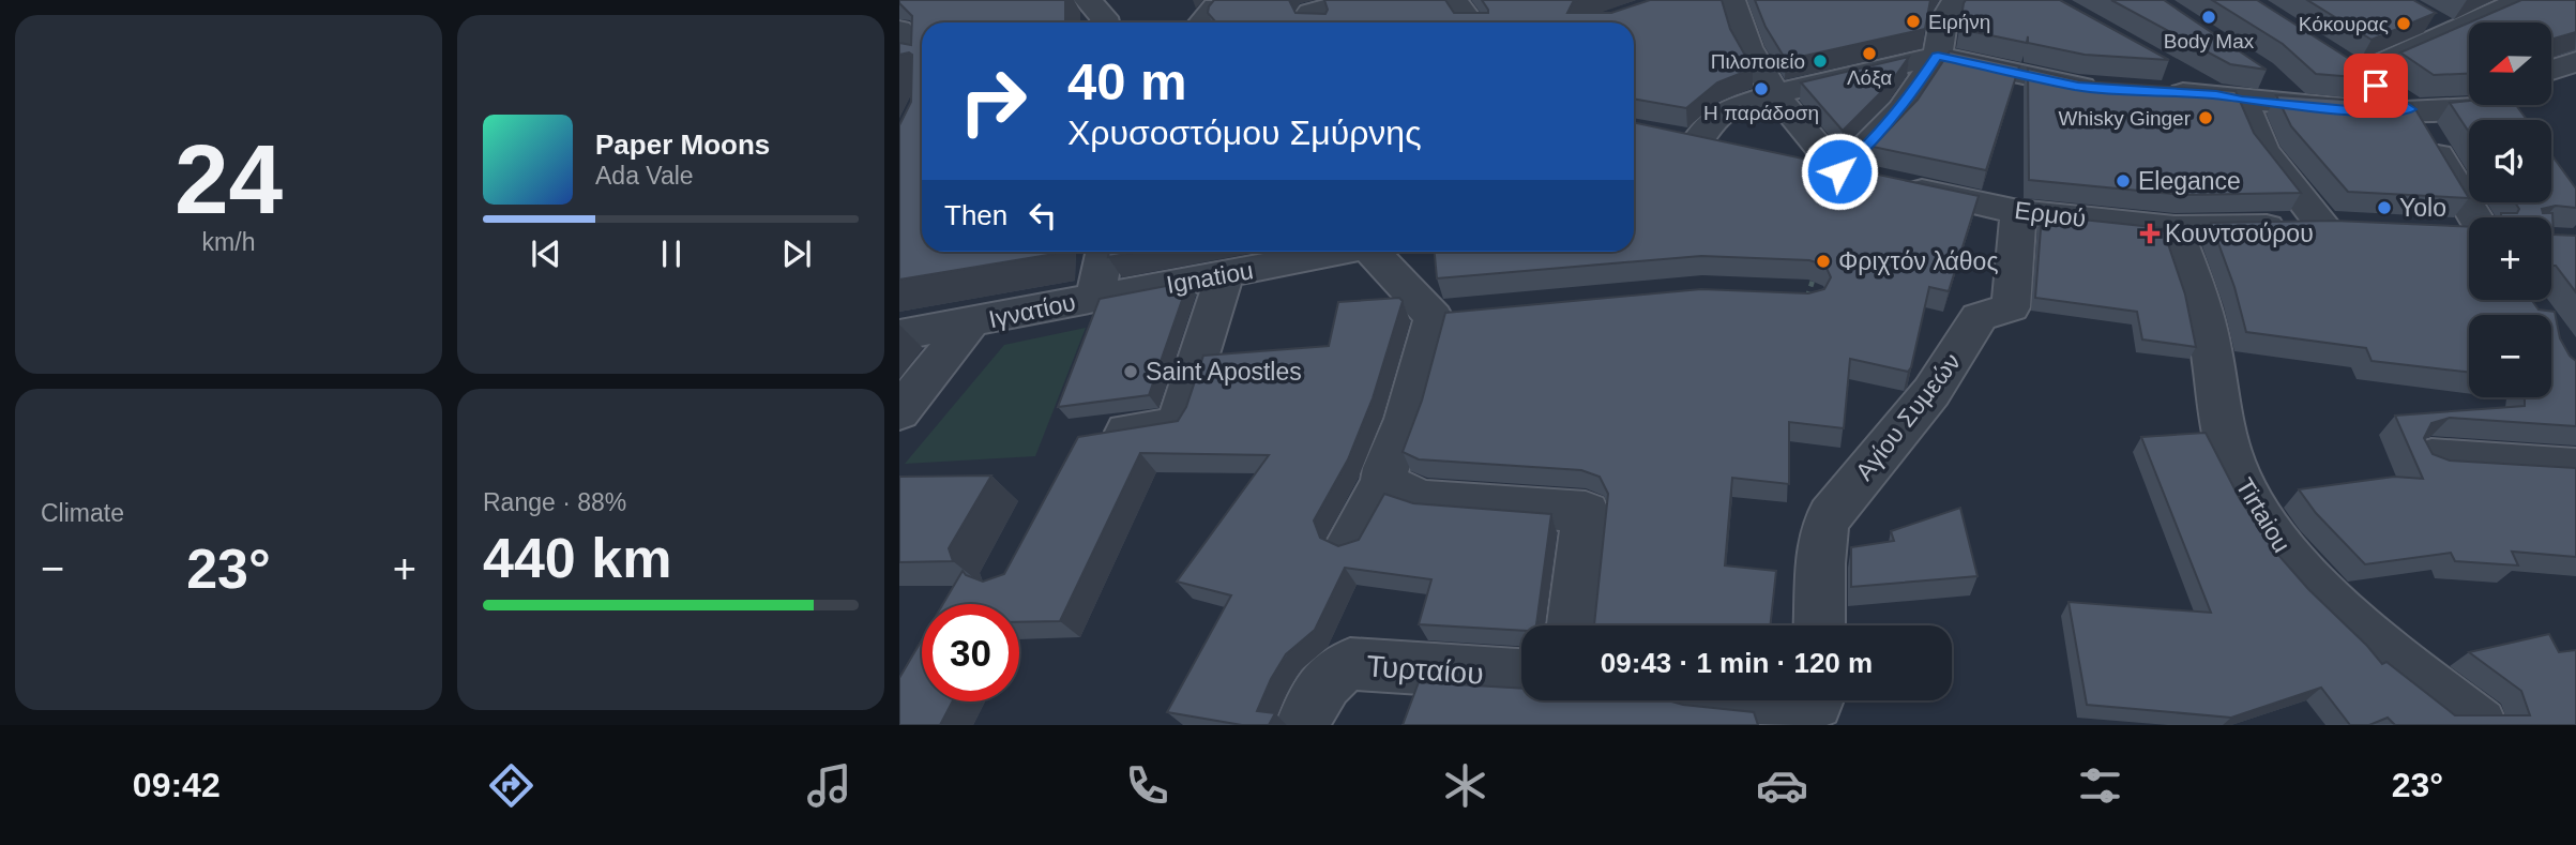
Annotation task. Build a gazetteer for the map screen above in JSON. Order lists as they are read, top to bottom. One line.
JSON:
{"streets":{"street":["Ερμού","Ignatiou","Ιγνατίου","Αγίου Συμεών","Tirtaiou","Τυρταίου"]},"crossings":[["Ερμού","Αγίου Συμεών"],["Ερμού","Tirtaiou"],["Ignatiou","Ιγνατίου"]],"places":{"other":["Body Max","Ειρήνη","Κόκουρας","Λόξα","Πιλοποιείο","Η παράδοση","Whisky Ginger","Elegance","Yolo","Φριχτόν λάθος","Saint Apostles"],"health":["Κουντσούρου"]},"north":"left","page":{"tile":[["24","km/h"],"Climate",["Range · 88%","440 km"]],"map_buttons":["+","−"],"turn":["40 m","Χρυσοστόμου Σμύρνης"],"song":["Paper Moons","Ada Vale"],"then":"Then","heat":["−","23°","+"],"limit":"30","trip":"09:43 · 1 min · 120 m","tabs":["09:42","23°"]}}
